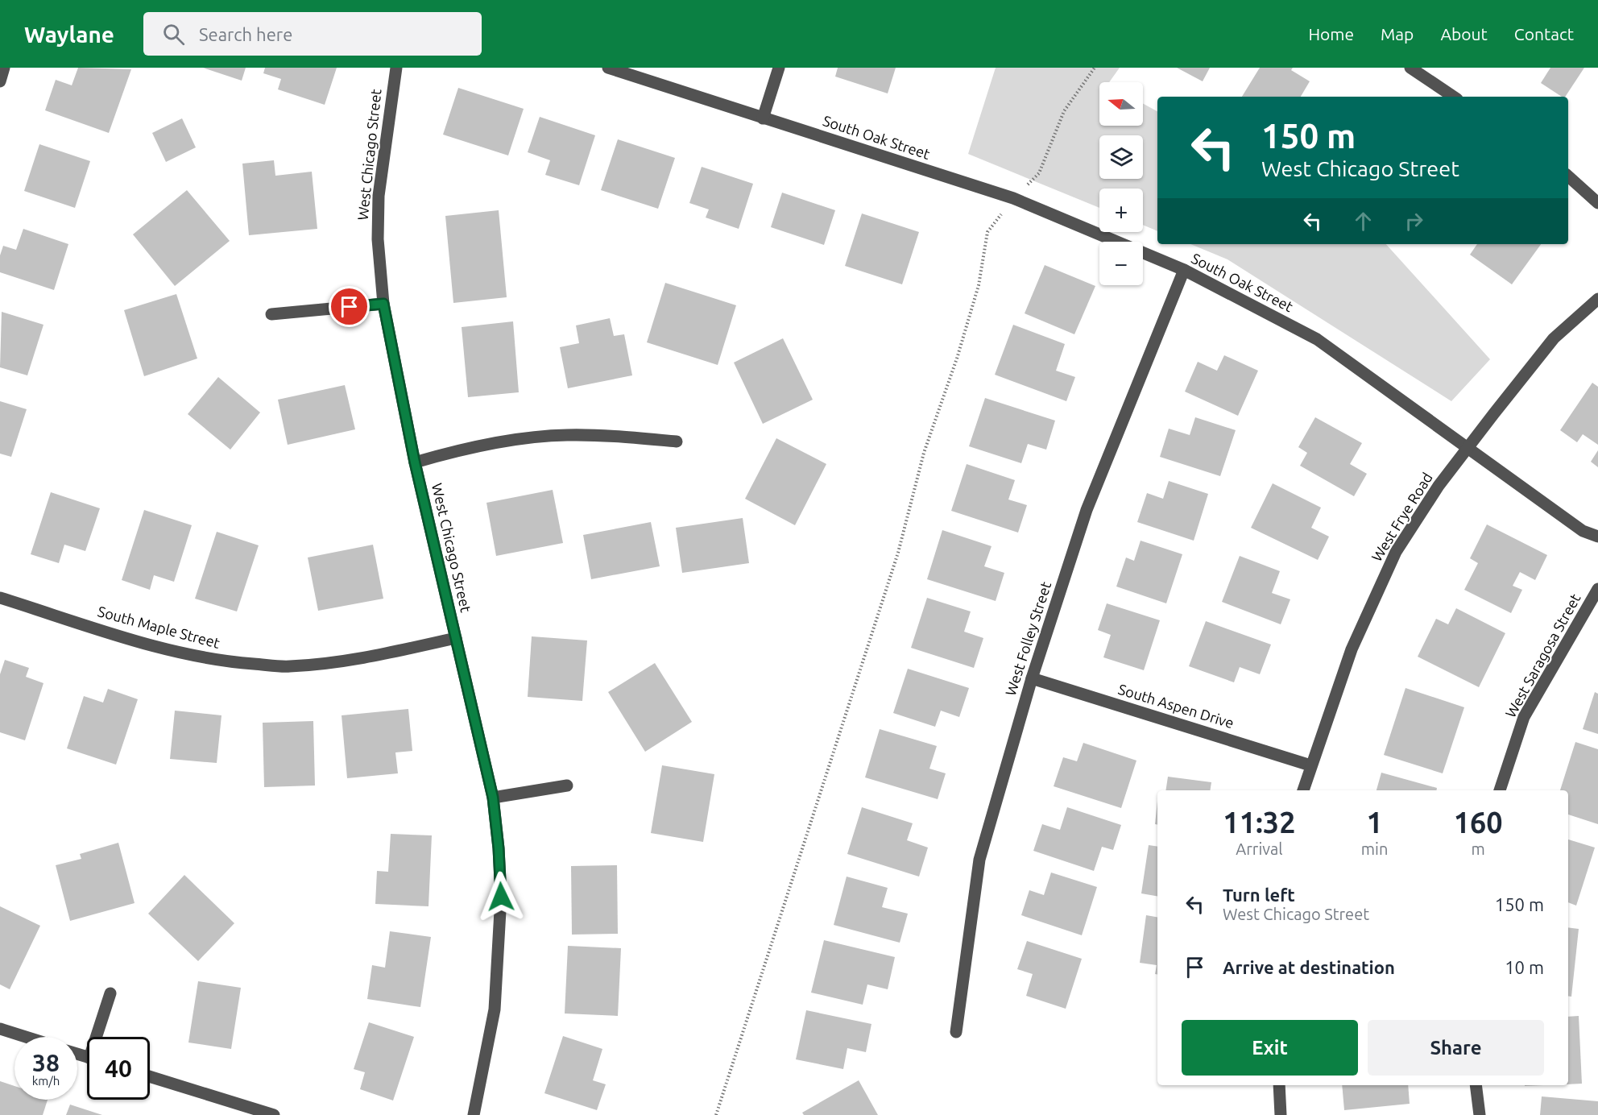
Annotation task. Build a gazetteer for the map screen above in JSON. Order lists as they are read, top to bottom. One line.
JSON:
{"streets":{"street":["South Oak Street","West Chicago Street","West Frye Road","South Maple Street","West Folley Street","West Saragosa Street","South Aspen Drive"]},"crossings":[["South Oak Street","West Frye Road"],["South Oak Street","West Folley Street"],["West Chicago Street","South Maple Street"],["West Frye Road","South Aspen Drive"],["West Folley Street","South Aspen Drive"]],"north":"left","page":{"header":"Waylane","search":"Search here","nav":["Home","Map","About","Contact"],"map_buttons":["+","−"],"turn":["150 m","West Chicago Street"],"eta":["11:32","Arrival","1","min","160","m"],"list":[{"name":"Turn left","note":"West Chicago Street","value":"150 m"},{"name":"Arrive at destination","value":"10 m"}],"buttons":["Exit","Share"],"speed":"38 km/h","limit":"40"}}
